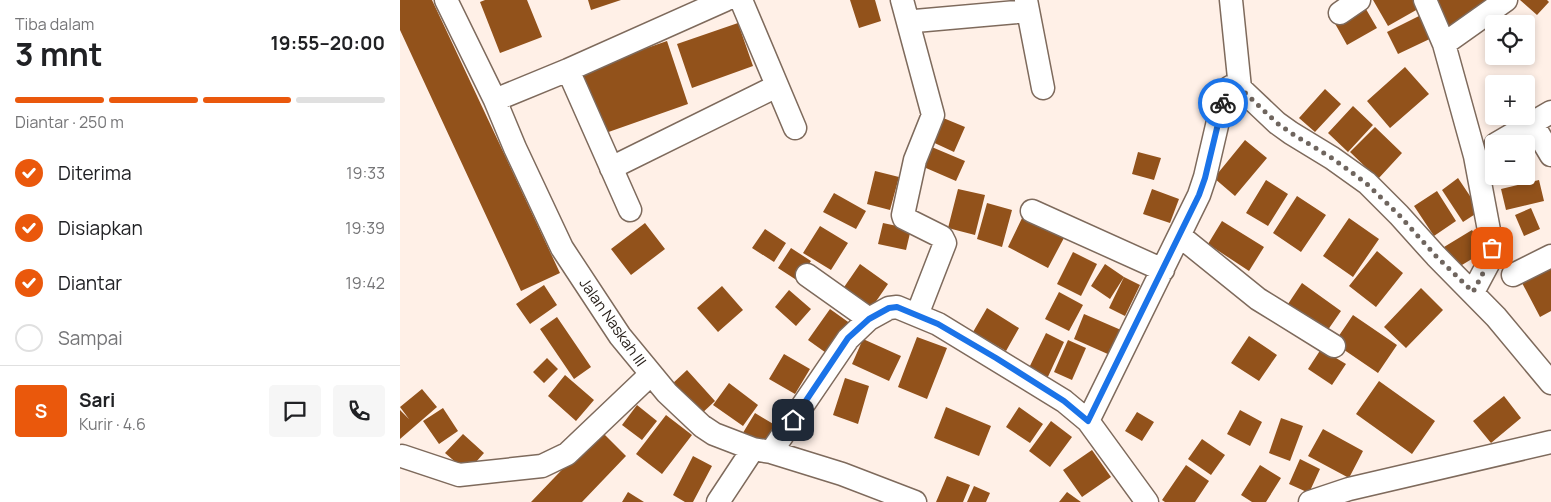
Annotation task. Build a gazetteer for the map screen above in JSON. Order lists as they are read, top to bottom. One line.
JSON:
{"streets":{"street":["Jalan Naskah III"]},"page":{"heading":["3 mnt","Tiba dalam","19:55–20:00"],"panel":["Sari","Kurir · 4.6"],"map_buttons":["+","−"],"bar":"Diantar · 250 m","list":[["Diterima","19:33"],["Disiapkan","19:39"],["Diantar","19:42"],"Sampai"],"round":"S"}}
